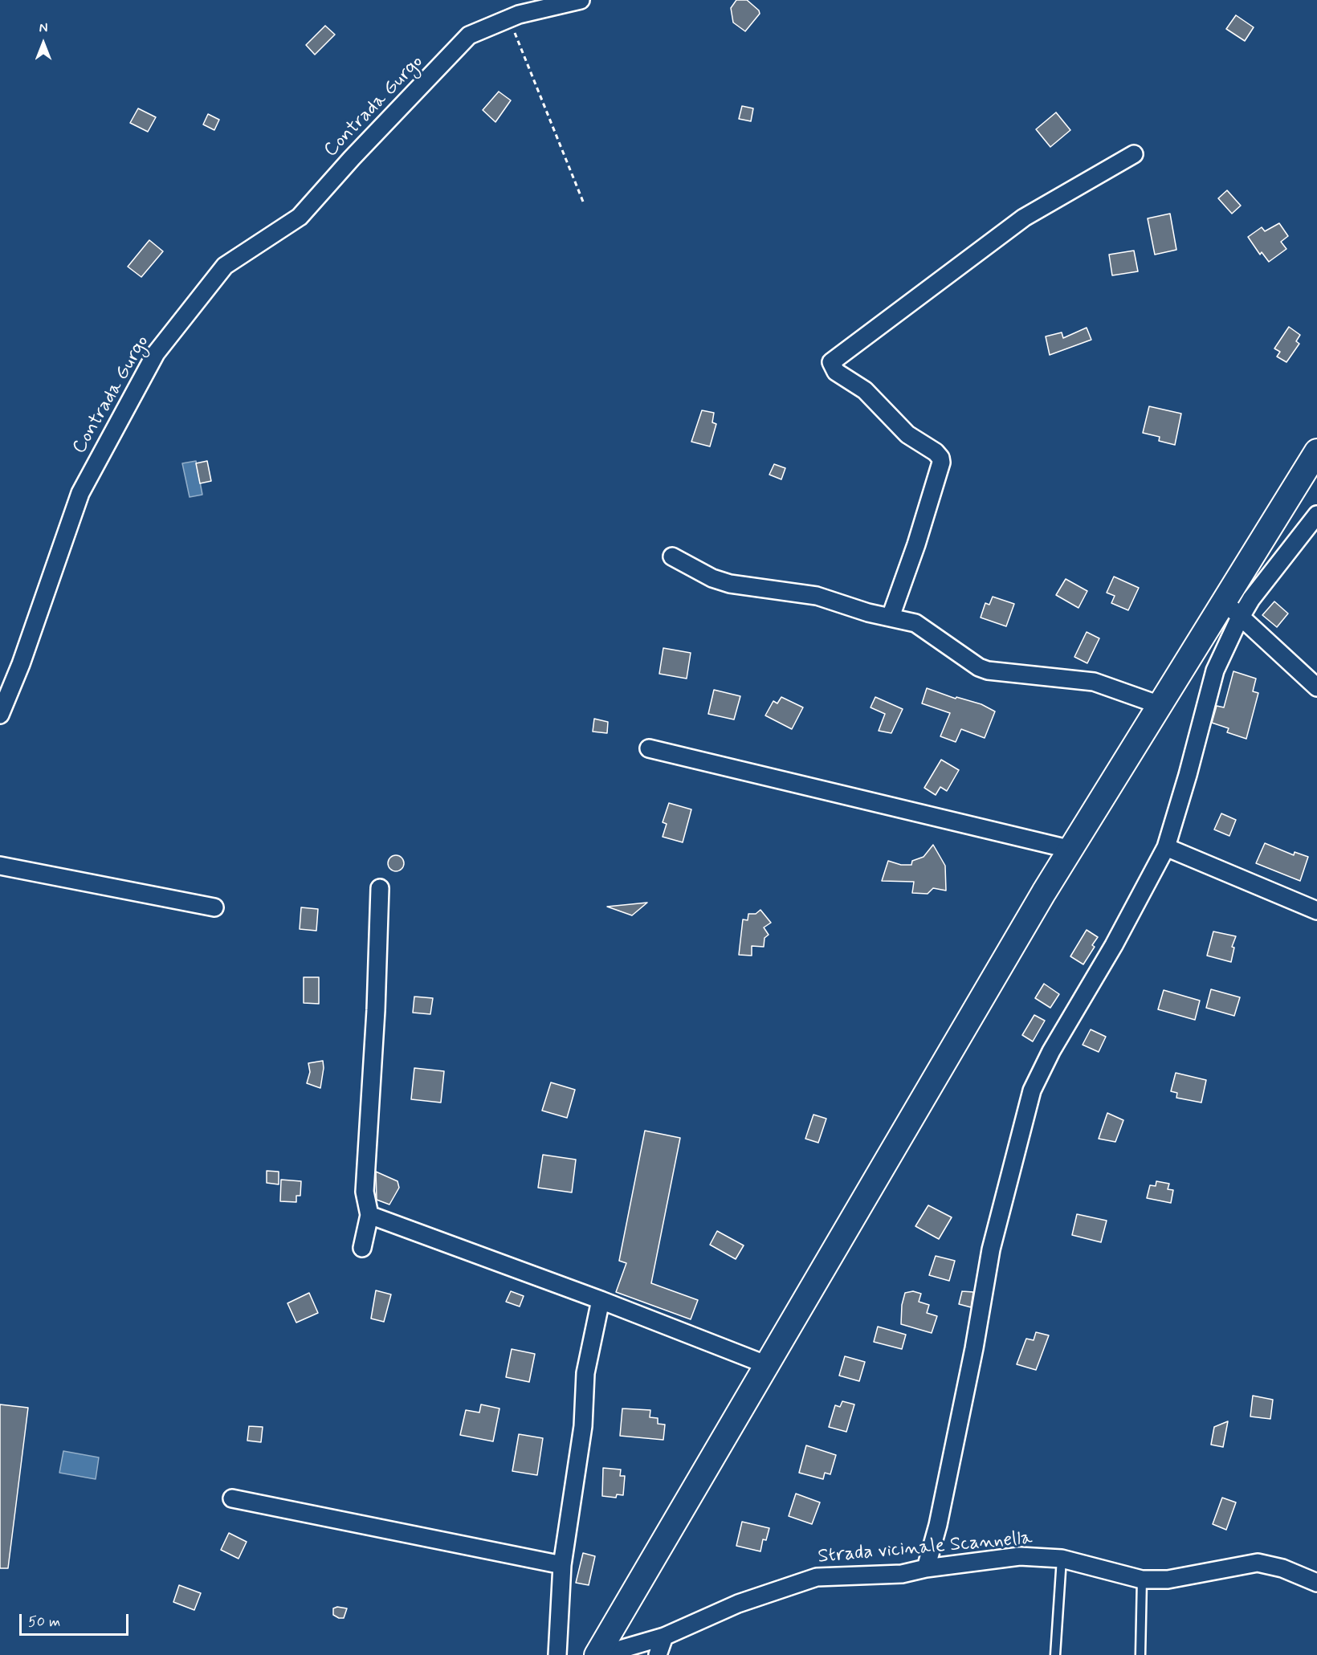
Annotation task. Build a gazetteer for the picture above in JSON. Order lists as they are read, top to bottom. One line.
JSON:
{"streets":{"street":["Contrada Gurgo","Strada vicinale Scannella"]},"scale_bar":"50 m","north":"top"}
